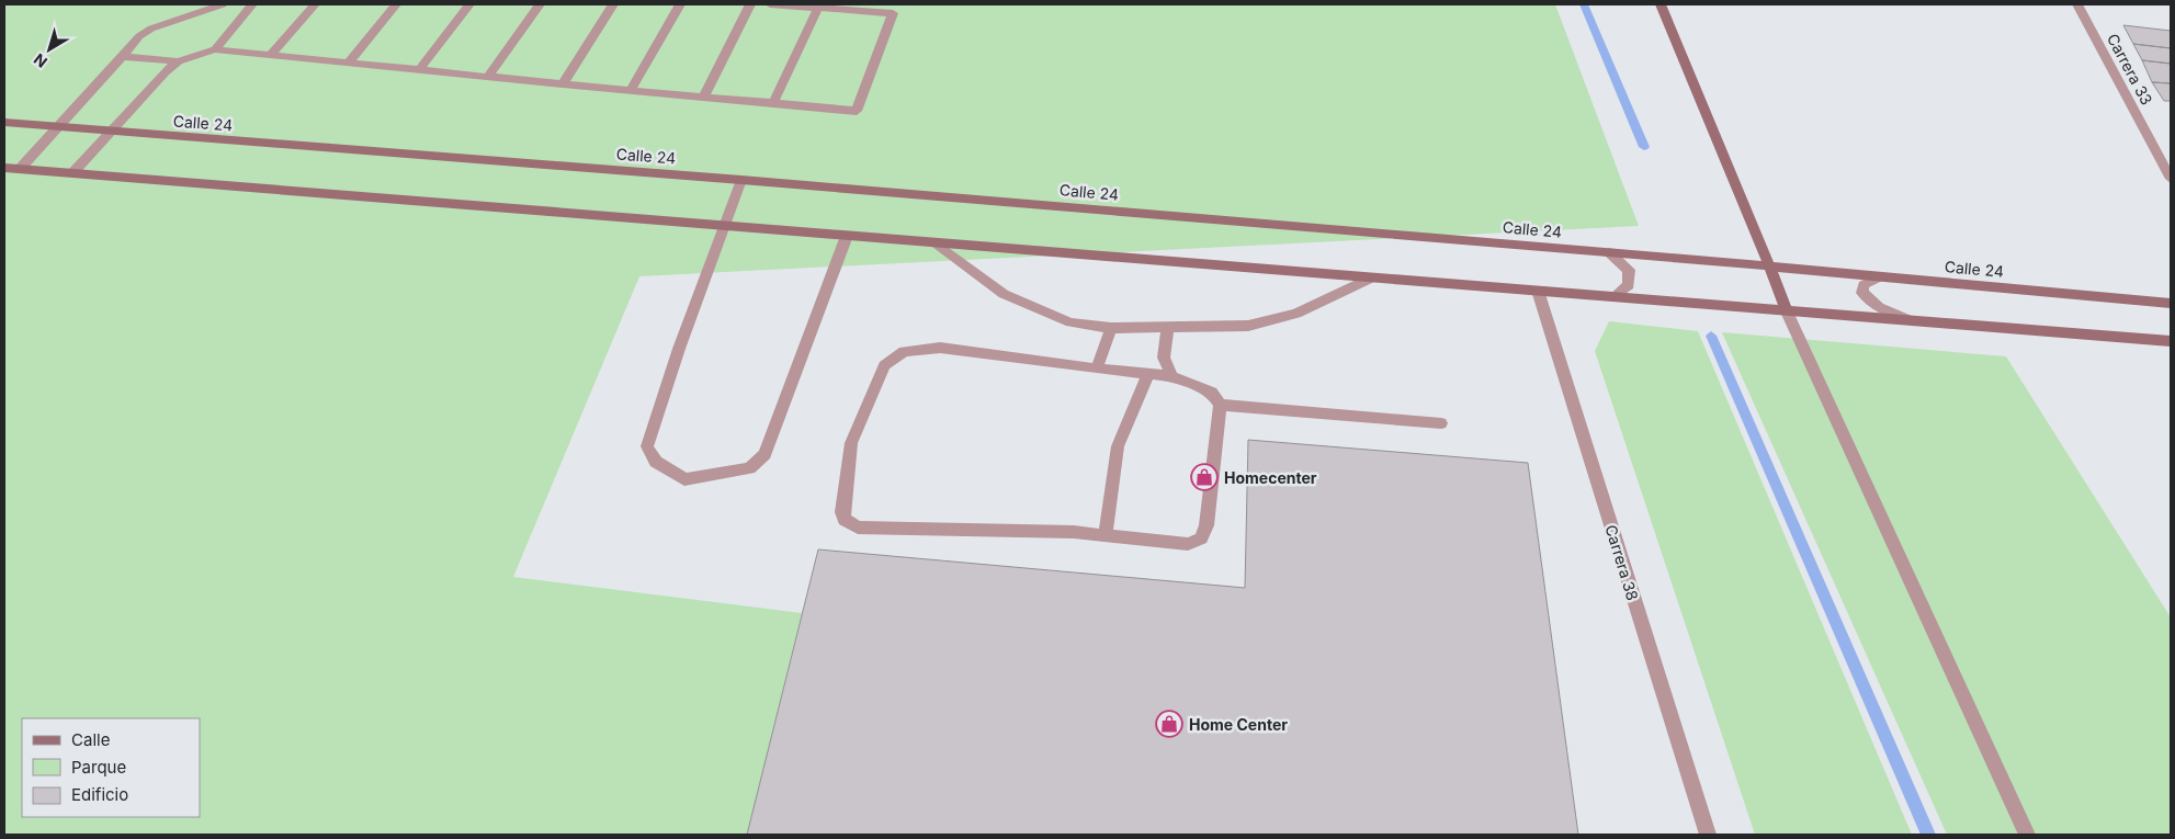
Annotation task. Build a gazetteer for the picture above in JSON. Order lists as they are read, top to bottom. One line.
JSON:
{"streets":{"street":["Carrera 33","Calle 24","Carrera 38"]},"places":{"shop":["Homecenter","Home Center"]},"legend":["Calle","Parque","Edificio"],"north":"bottom left"}
